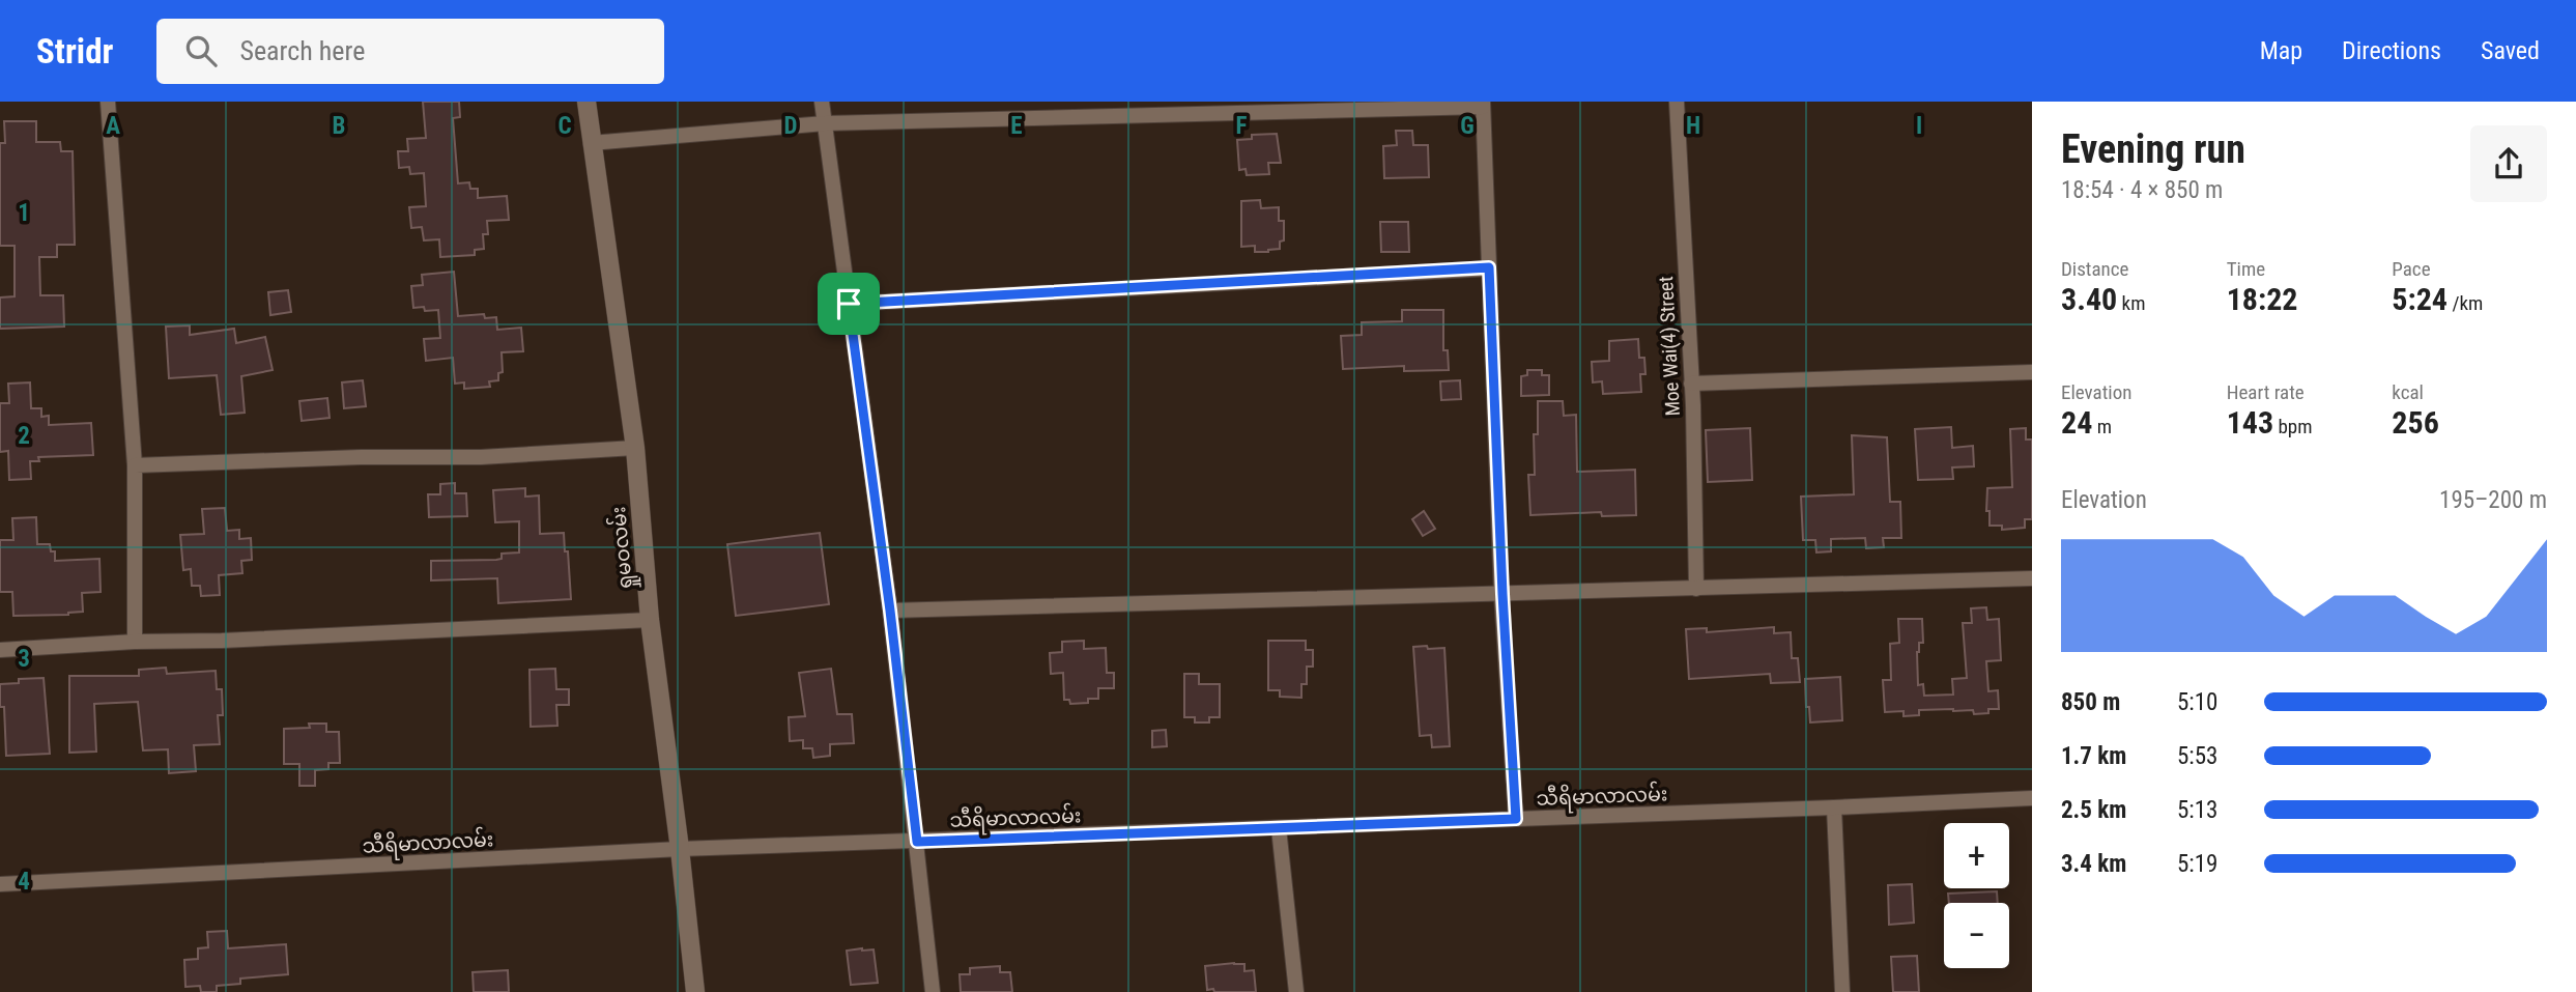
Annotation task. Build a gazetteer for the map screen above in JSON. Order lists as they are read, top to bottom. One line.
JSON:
{"streets":{"street":["Moe Wai(4) Street","ရှုမဝလမ်း","သီရိမာလာလမ်း"]},"crossings":[["ရှုမဝလမ်း","သီရိမာလာလမ်း"]],"page":{"header":"Stridr","search":"Search here","nav":["Map","Directions","Saved"],"heading":["Evening run","18:54 · 4 × 850 m"],"stats":[["Distance","3.40 km"],["Time","18:22"],["Pace","5:24 /km"],["Elevation","24 m"],["Heart rate","143 bpm"],["kcal","256"]],"chart":["Elevation","195–200 m"],"list":[{"name":"850 m","note":"5:10"},{"name":"1.7 km","note":"5:53"},{"name":"2.5 km","note":"5:13"},{"name":"3.4 km","note":"5:19"}],"map_buttons":["+","−"]},"grid":{"columns":["A","B","C","D","E","F","G","H","I"],"rows":["1","2","3","4"]}}
